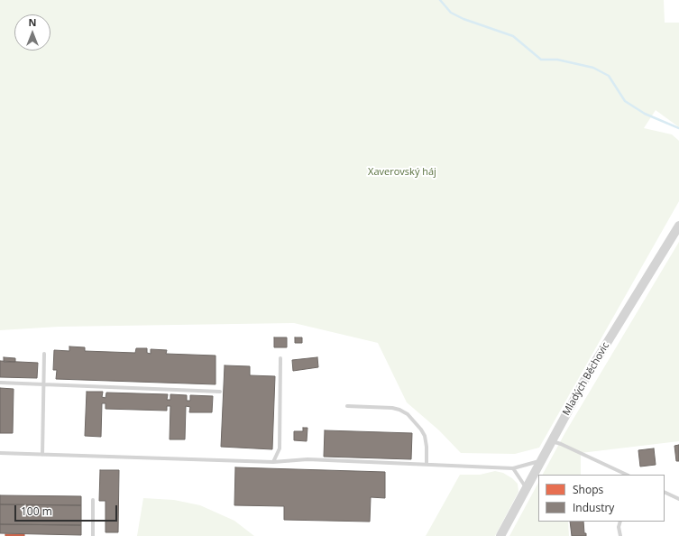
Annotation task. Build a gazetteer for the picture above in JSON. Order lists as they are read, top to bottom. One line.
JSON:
{"streets":{"street":["Mladých Běchovic"]},"parks":["Xaverovský háj"],"legend":["Shops","Industry"],"scale_bar":"100 m","north":"top"}
